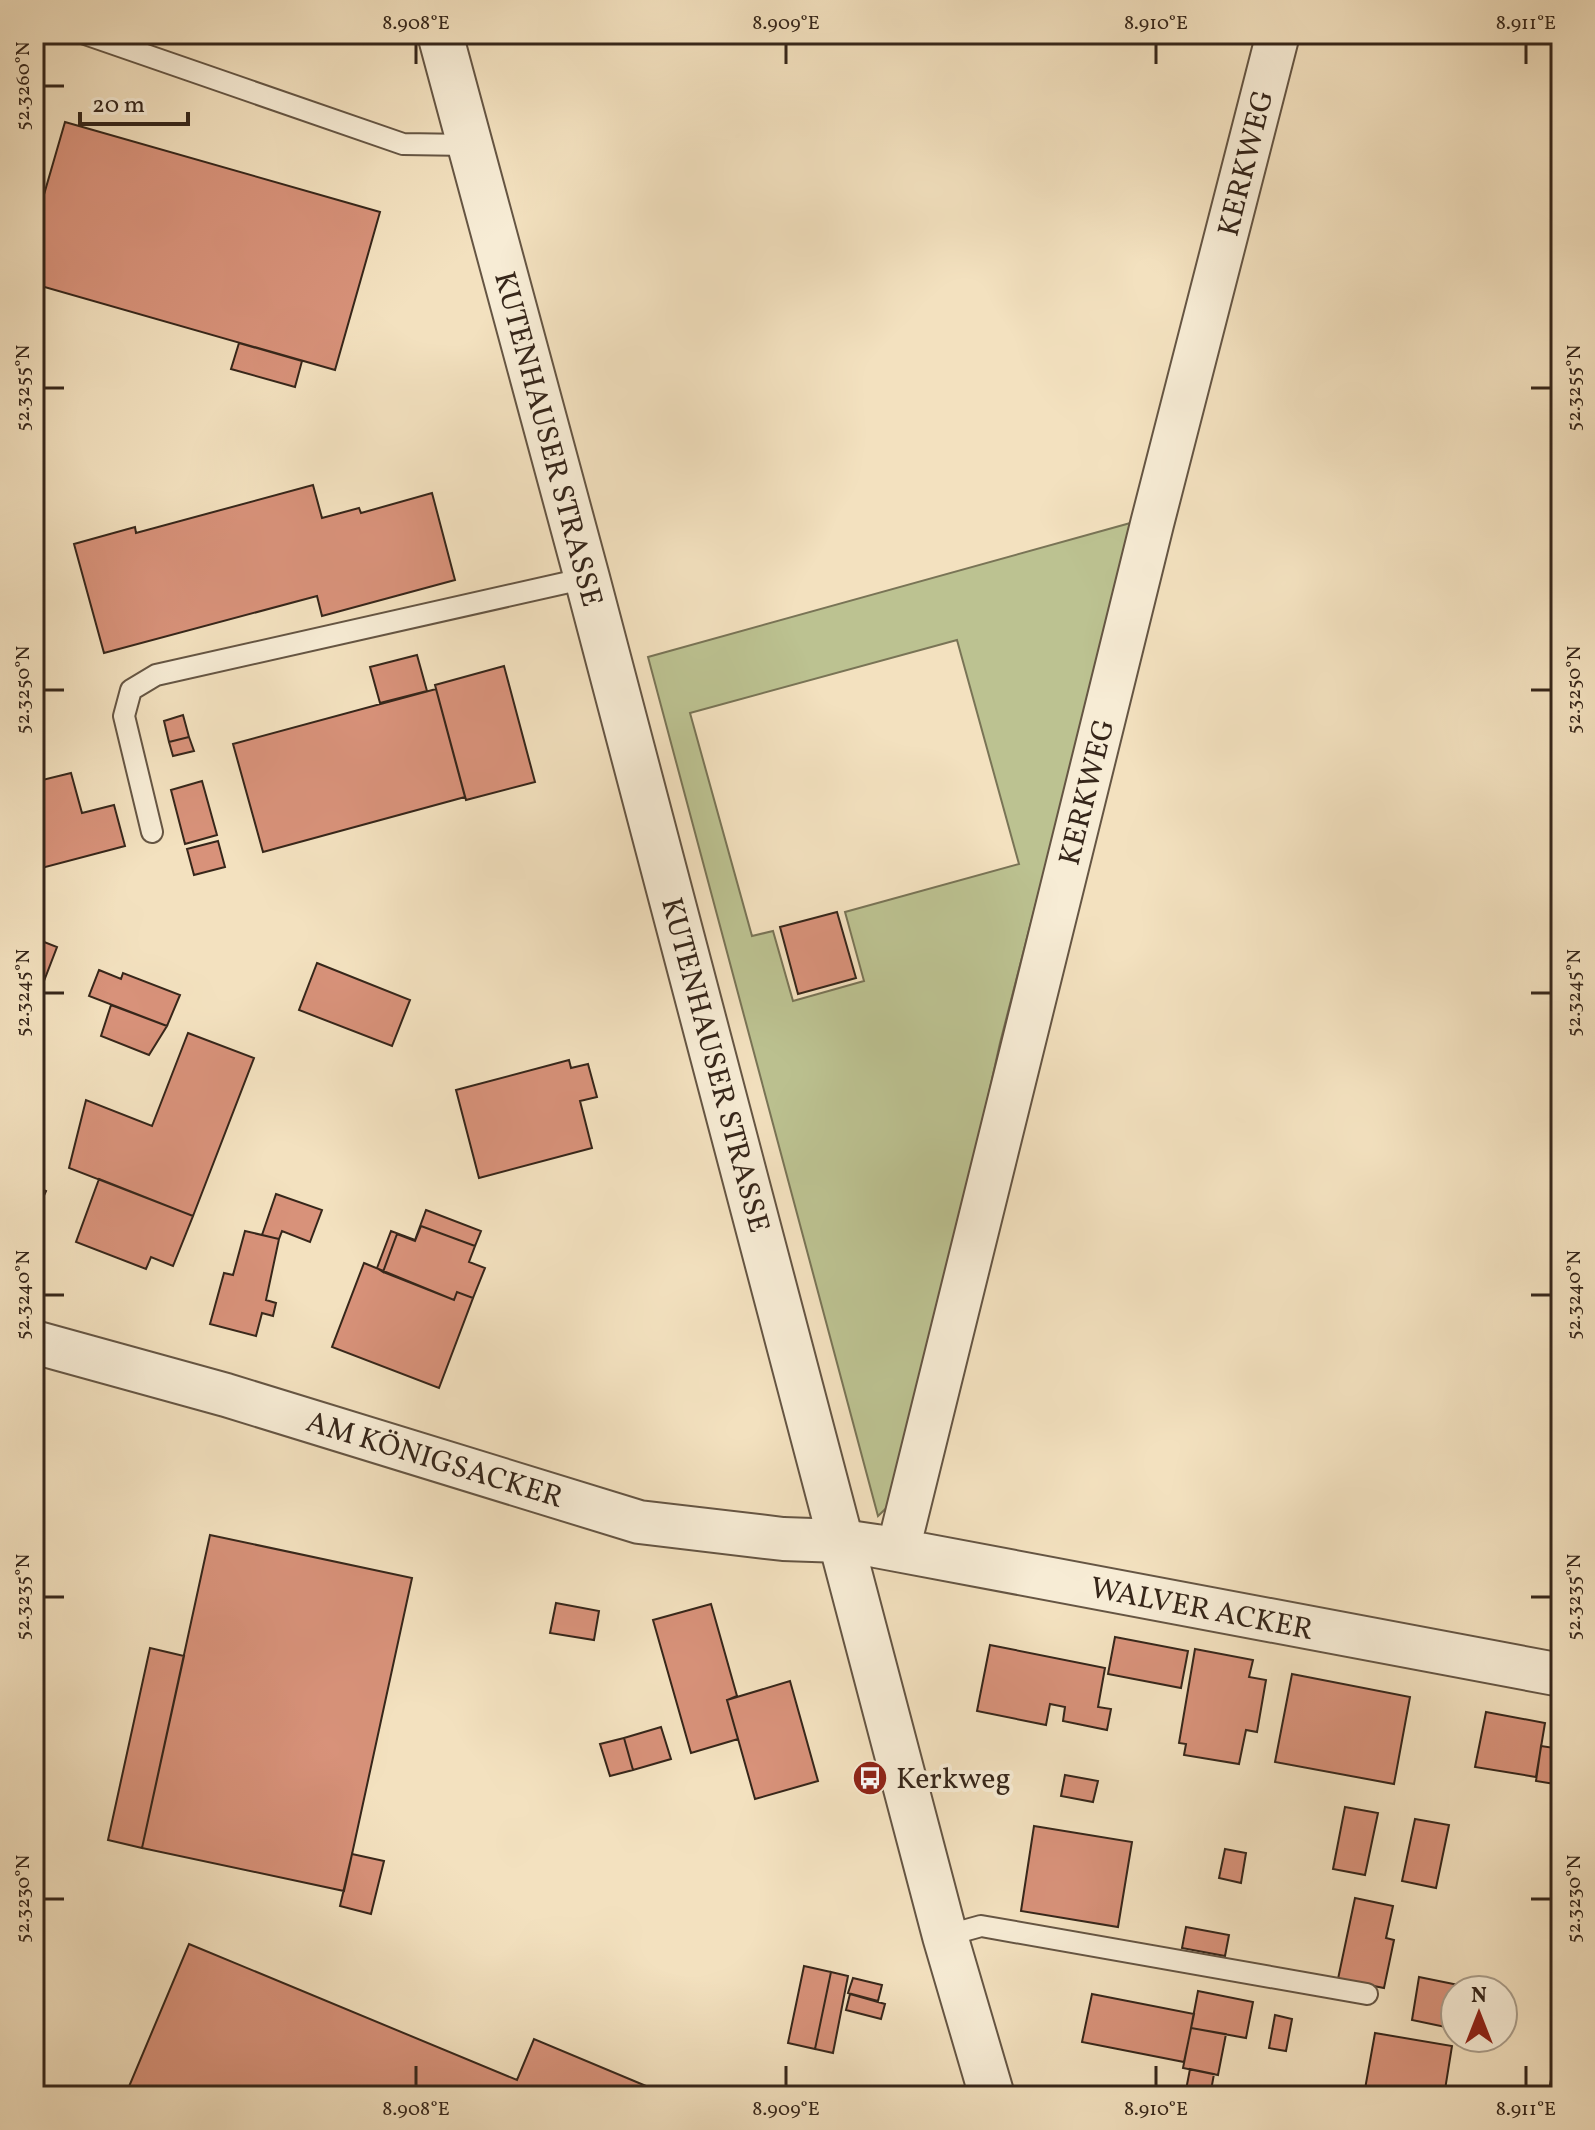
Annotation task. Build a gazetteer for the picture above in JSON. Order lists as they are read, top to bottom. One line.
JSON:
{"streets":{"street":["KERKWEG","KUTENHAUSER STRASSE","AM KÖNIGSACKER","WALVER ACKER"]},"crossings":[["KERKWEG","WALVER ACKER"],["KUTENHAUSER STRASSE","AM KÖNIGSACKER"],["KUTENHAUSER STRASSE","WALVER ACKER"],["AM KÖNIGSACKER","WALVER ACKER"]],"places":{"bus stop":["Kerkweg"]},"scale_bar":"20 m","north":"top","coordinates":["8.908°E","8.909°E","8.910°E","8.911°E","52.3260°N","52.3255°N","52.3250°N","52.3245°N","52.3240°N","52.3235°N","52.3230°N"]}
